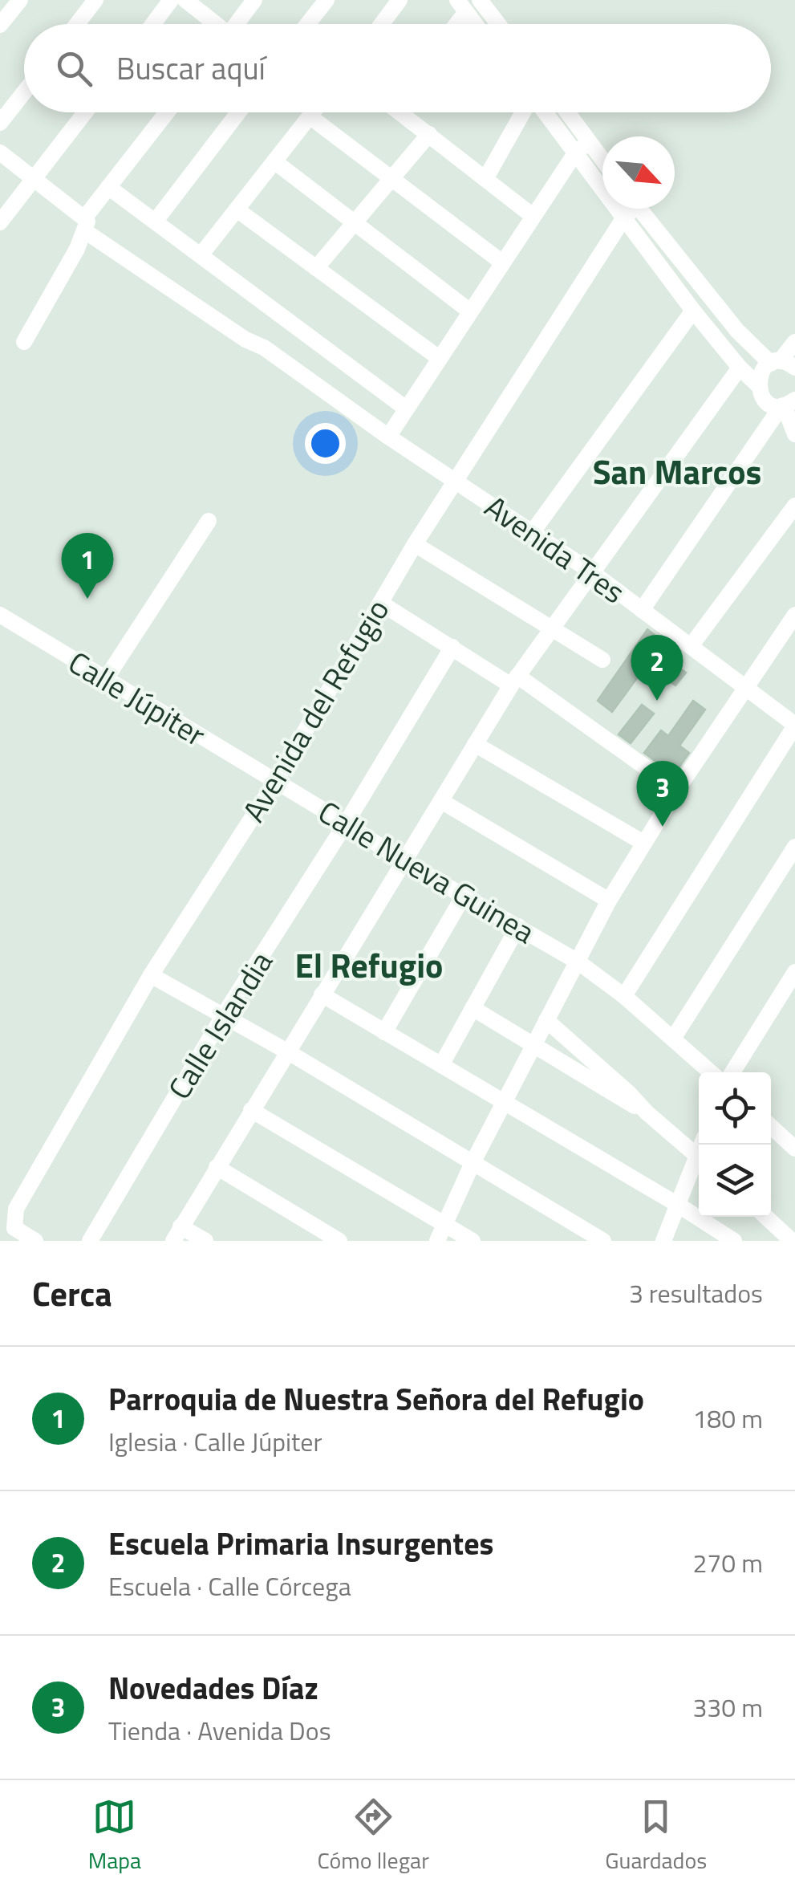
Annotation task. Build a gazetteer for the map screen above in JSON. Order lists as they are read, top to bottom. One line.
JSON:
{"streets":{"street":["Avenida Tres","Calle Júpiter","Avenida del Refugio","Calle Nueva Guinea","Calle Islandia"]},"crossings":[["Avenida Tres","Avenida del Refugio"],["Calle Júpiter","Avenida del Refugio"],["Calle Júpiter","Calle Nueva Guinea"],["Avenida del Refugio","Calle Nueva Guinea"],["Calle Nueva Guinea","Calle Islandia"]],"districts":["San Marcos","El Refugio"],"north":"bottom right","page":{"search":"Buscar aquí","pins":["1","2","3"],"heading":["Cerca","3 resultados"],"list":[{"mark":"1","name":"Parroquia de Nuestra Señora del Refugio","note":"Iglesia · Calle Júpiter","value":"180 m"},{"mark":"2","name":"Escuela Primaria Insurgentes","note":"Escuela · Calle Córcega","value":"270 m"},{"mark":"3","name":"Novedades Díaz","note":"Tienda · Avenida Dos","value":"330 m"}],"nav":["Mapa","Cómo llegar","Guardados"]}}
